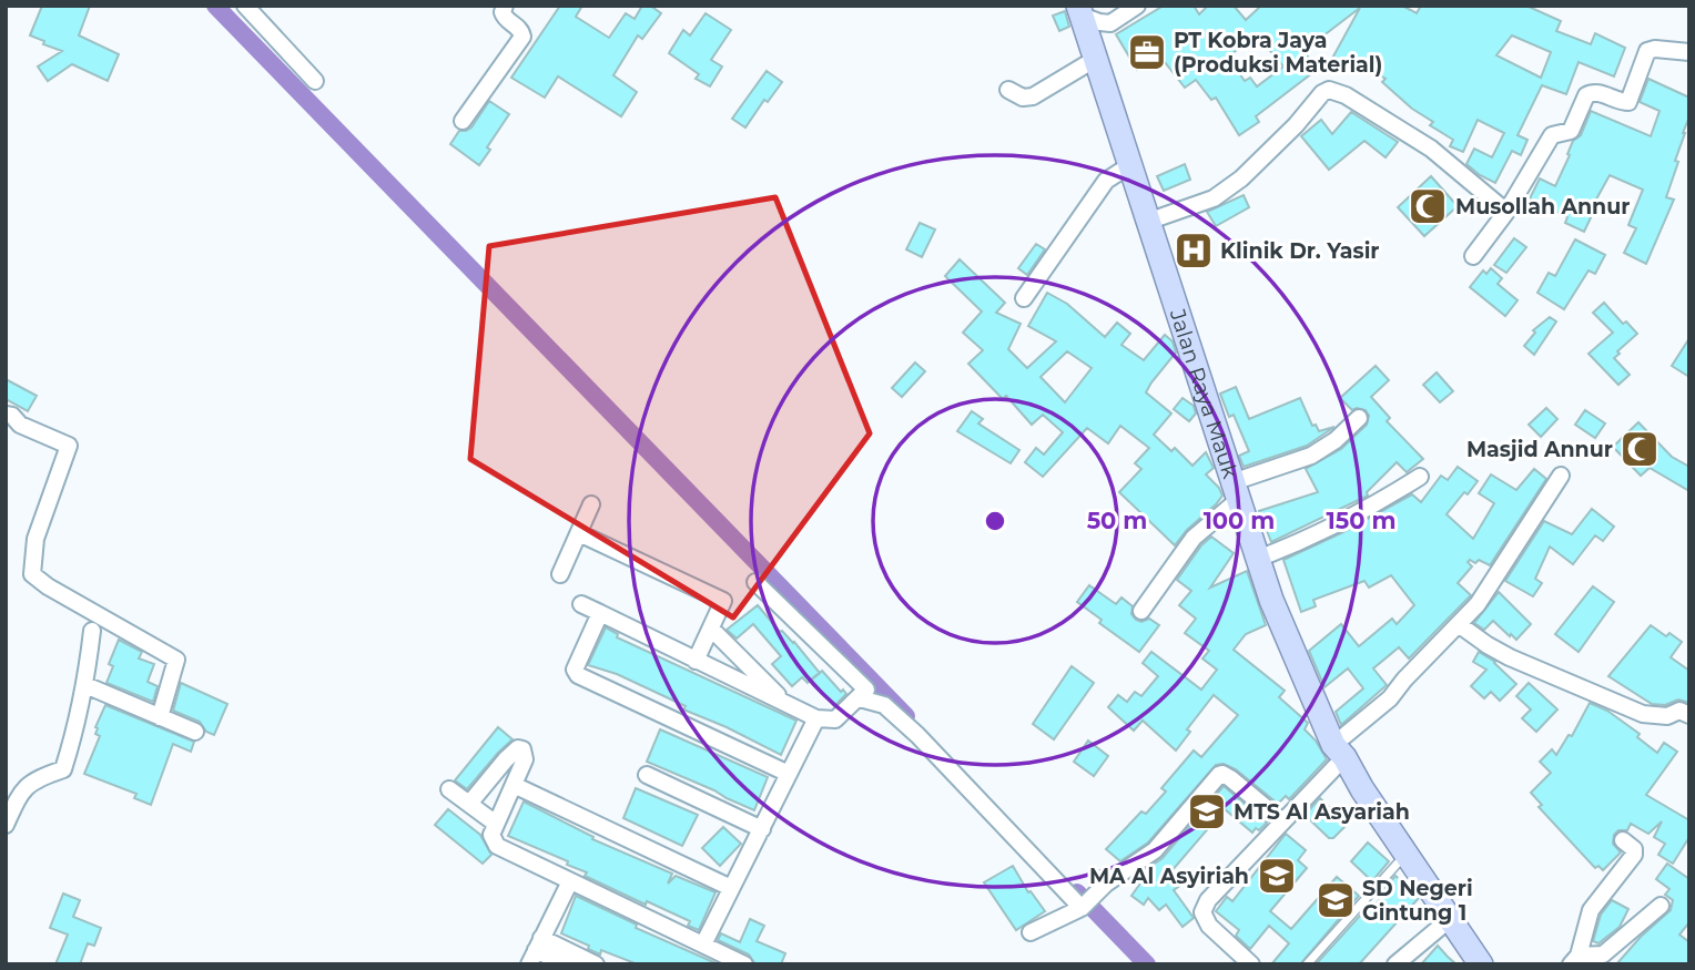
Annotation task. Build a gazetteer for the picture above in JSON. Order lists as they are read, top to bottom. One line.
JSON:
{"streets":{"main road":["Jalan Raya Mauk"]},"places":{"office":["PT Kobra Jaya (Produksi Material)"],"mosque":["Musollah Annur","Masjid Annur"],"hospital":["Klinik Dr. Yasir"],"school or university":["MTS Al Asyariah","MA Al Asyiriah","SD Negeri Gintung 1"]},"rings":["50 m","100 m","150 m"]}
